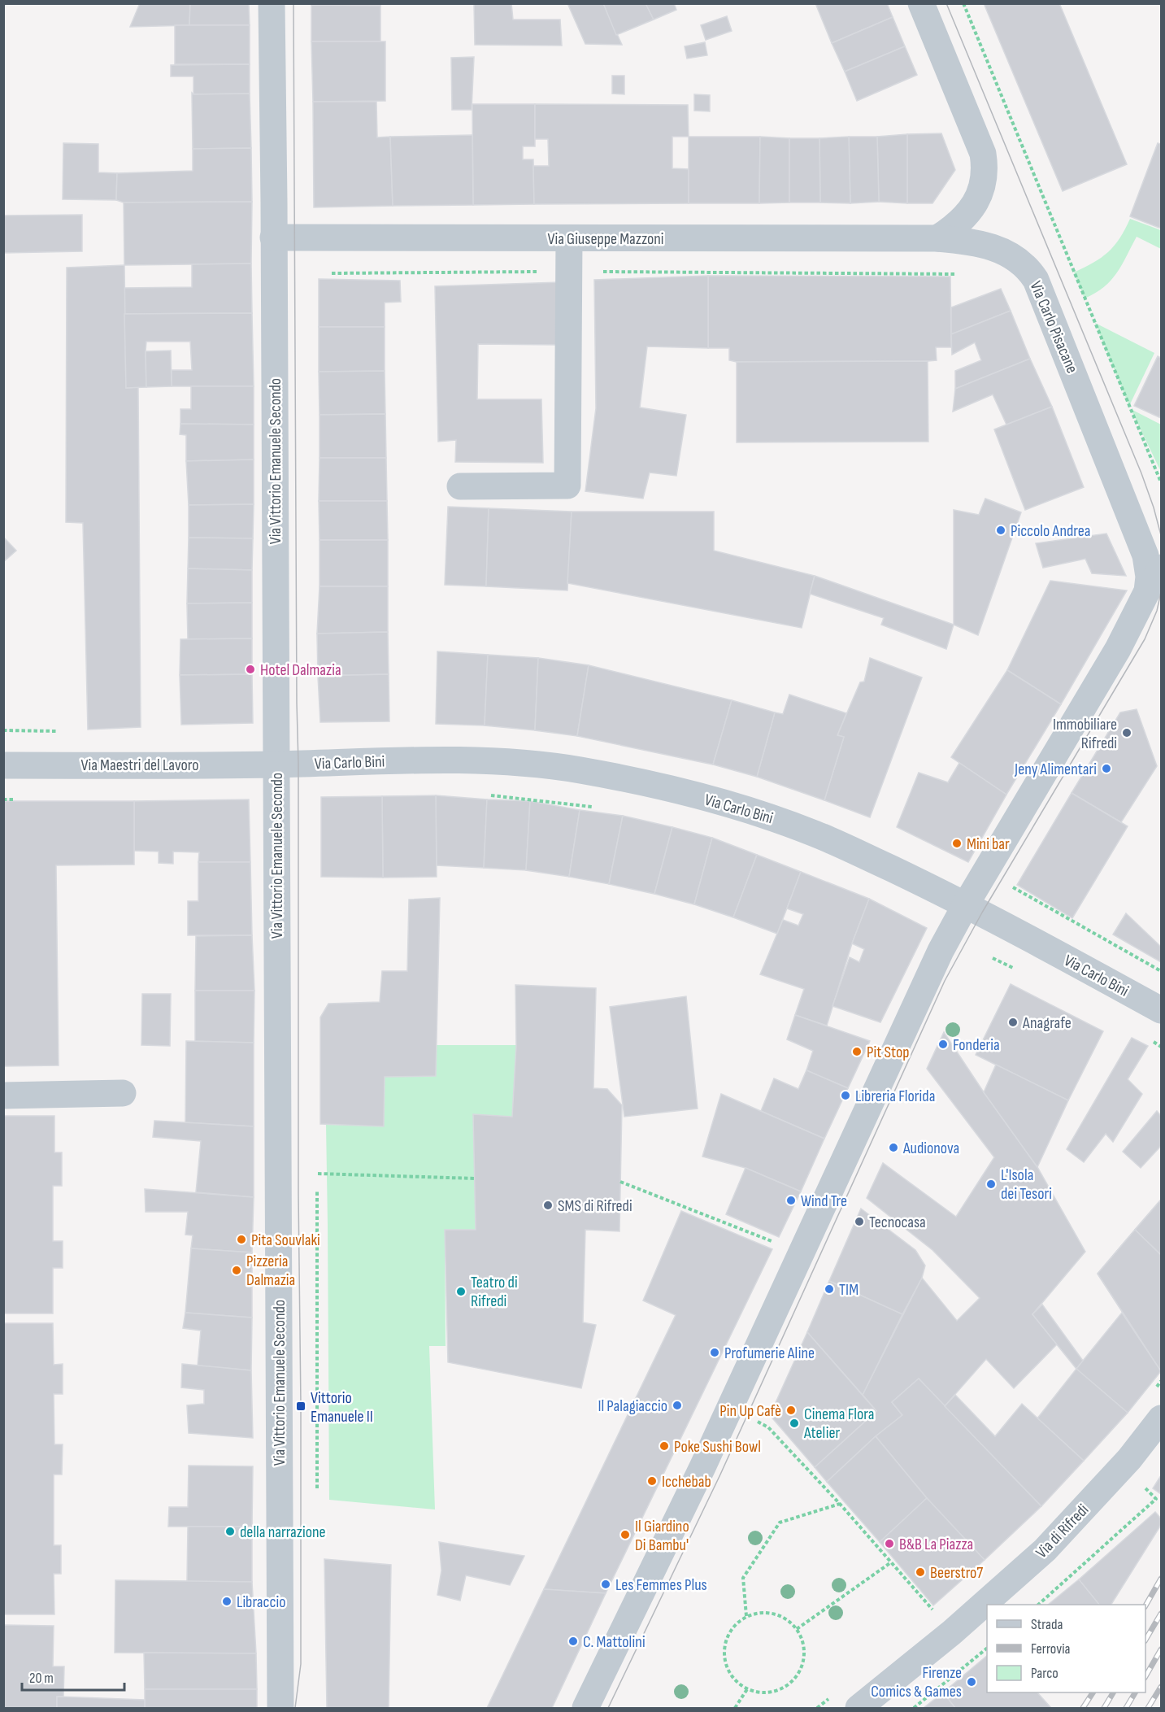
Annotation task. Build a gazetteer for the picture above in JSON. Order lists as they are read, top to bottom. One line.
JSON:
{"streets":{"street":["Via Giuseppe Mazzoni","Via Carlo Pisacane","Via Vittorio Emanuele Secondo","Via Carlo Bini","Via Maestri del Lavoro","Via di Rifredi"]},"crossings":[["Via Giuseppe Mazzoni","Via Carlo Pisacane"],["Via Giuseppe Mazzoni","Via Vittorio Emanuele Secondo"],["Via Vittorio Emanuele Secondo","Via Carlo Bini"],["Via Vittorio Emanuele Secondo","Via Maestri del Lavoro"],["Via Carlo Bini","Via Maestri del Lavoro"]],"places":{"other":["Piccolo Andrea","Hotel Dalmazia","Immobiliare Rifredi","Jeny Alimentari","Mini bar","Anagrafe","Fonderia","Pit Stop","Libreria Florida","Audionova","L'Isola dei Tesori","Wind Tre","SMS di Rifredi","Tecnocasa","Pita Souvlaki","Pizzeria Dalmazia","TIM","Teatro di Rifredi","Profumerie Aline","Il Palagiaccio","Pin Up Cafè","Cinema Flora Atelier","Poke Sushi Bowl","Icchebab","della narrazione","Il Giardino Di Bambu'","B&B La Piazza","Beerstro7","Les Femmes Plus","Libraccio","C. Mattolini","Firenze Comics & Games"],"transit":["Vittorio Emanuele II"]},"legend":["Strada","Ferrovia","Parco"],"scale_bar":"20 m"}
